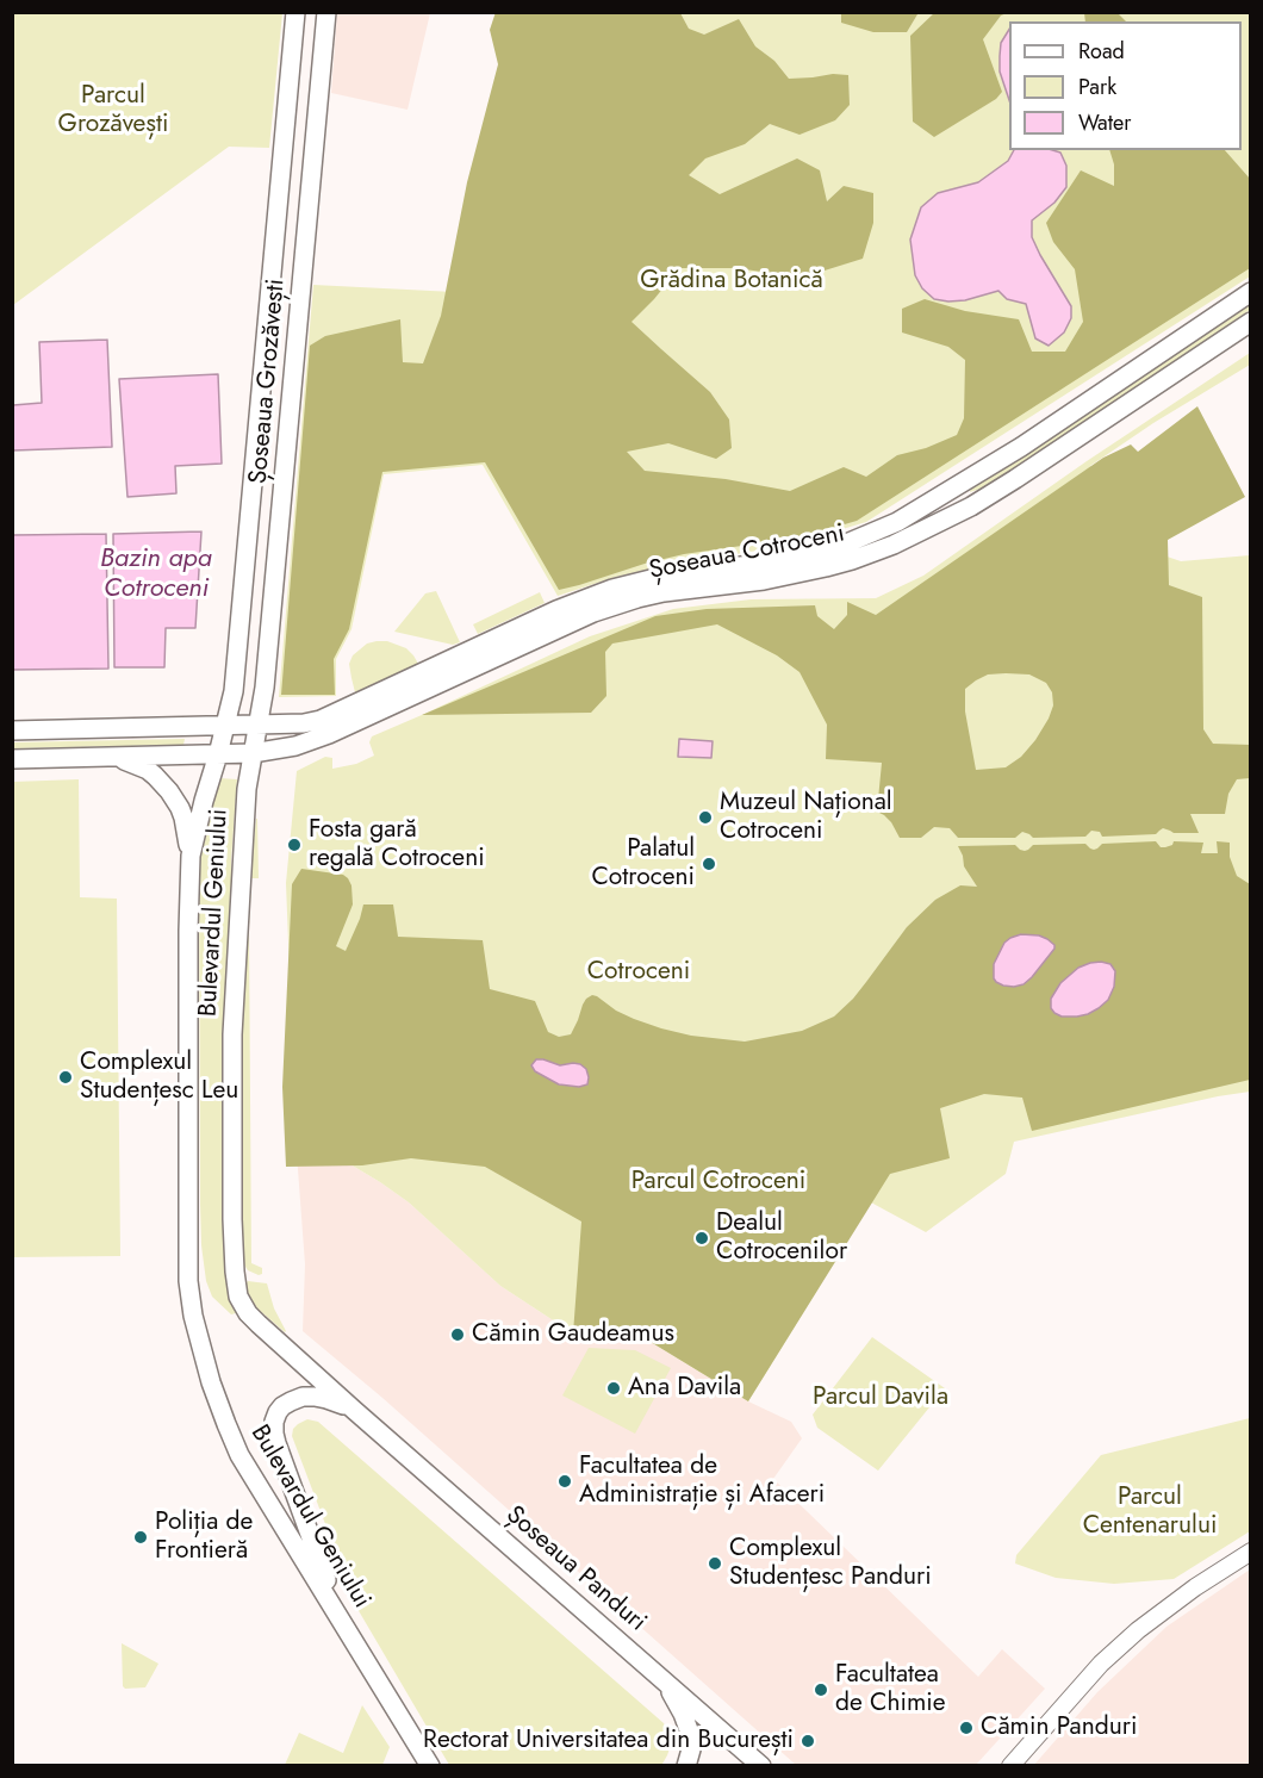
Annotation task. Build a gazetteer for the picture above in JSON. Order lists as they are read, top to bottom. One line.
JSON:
{"streets":{"main road":["Șoseaua Grozăvești","Șoseaua Cotroceni","Bulevardul Geniului","Șoseaua Panduri"]},"crossings":[["Șoseaua Grozăvești","Șoseaua Cotroceni"],["Șoseaua Grozăvești","Bulevardul Geniului"],["Șoseaua Cotroceni","Bulevardul Geniului"],["Bulevardul Geniului","Șoseaua Panduri"]],"water":["Bazin apa Cotroceni"],"parks":["Parcul Grozăvești","Grădina Botanică","Cotroceni","Parcul Cotroceni","Parcul Davila","Parcul Centenarului"],"places":["Muzeul Național Cotroceni","Fosta gară regală Cotroceni","Palatul Cotroceni","Complexul Studențesc Leu","Dealul Cotrocenilor","Cămin Gaudeamus","Ana Davila","Facultatea de Administrație și Afaceri","Poliția de Frontieră","Complexul Studențesc Panduri","Facultatea de Chimie","Cămin Panduri","Rectorat Universitatea din București"],"legend":["Road","Park","Water"]}
